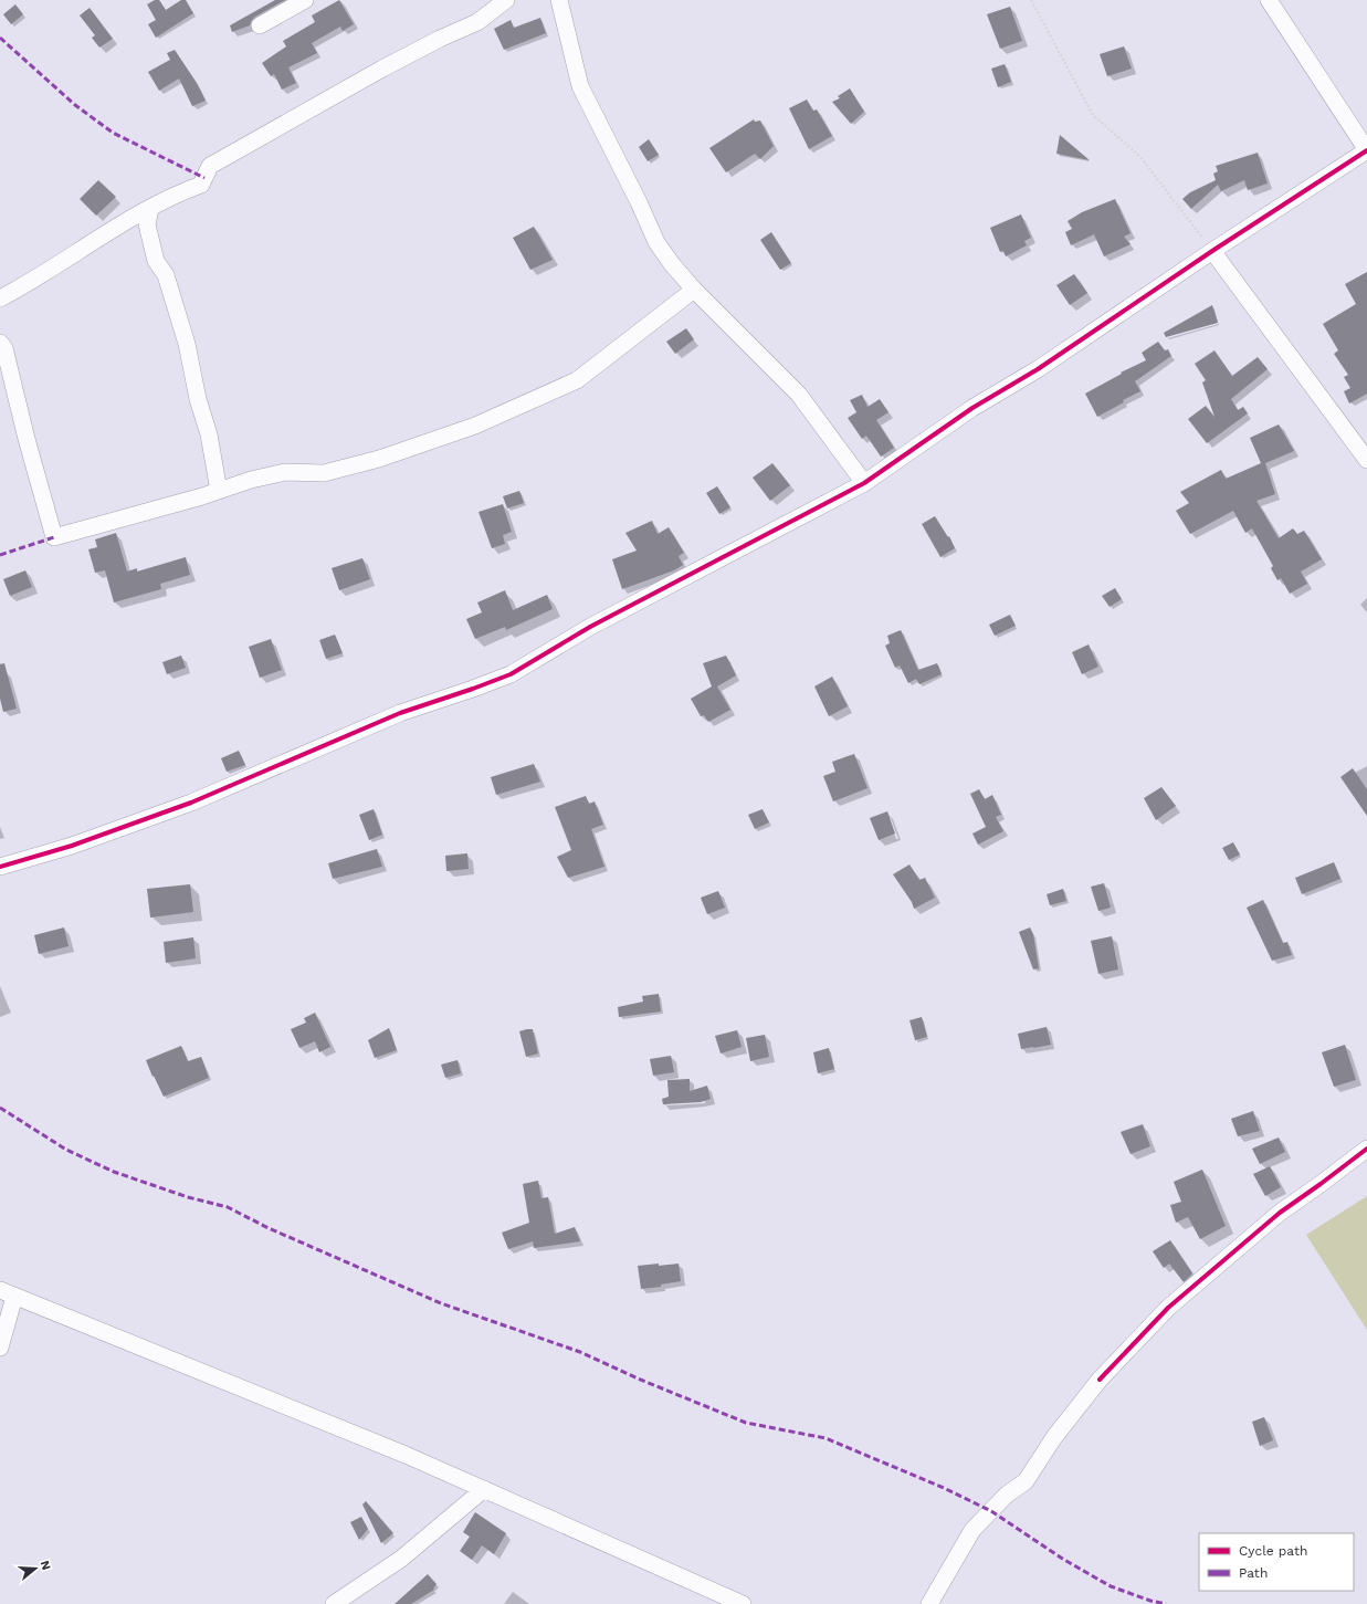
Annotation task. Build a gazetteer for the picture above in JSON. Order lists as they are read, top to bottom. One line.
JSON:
{"legend":["Cycle path","Path"],"north":"right"}
